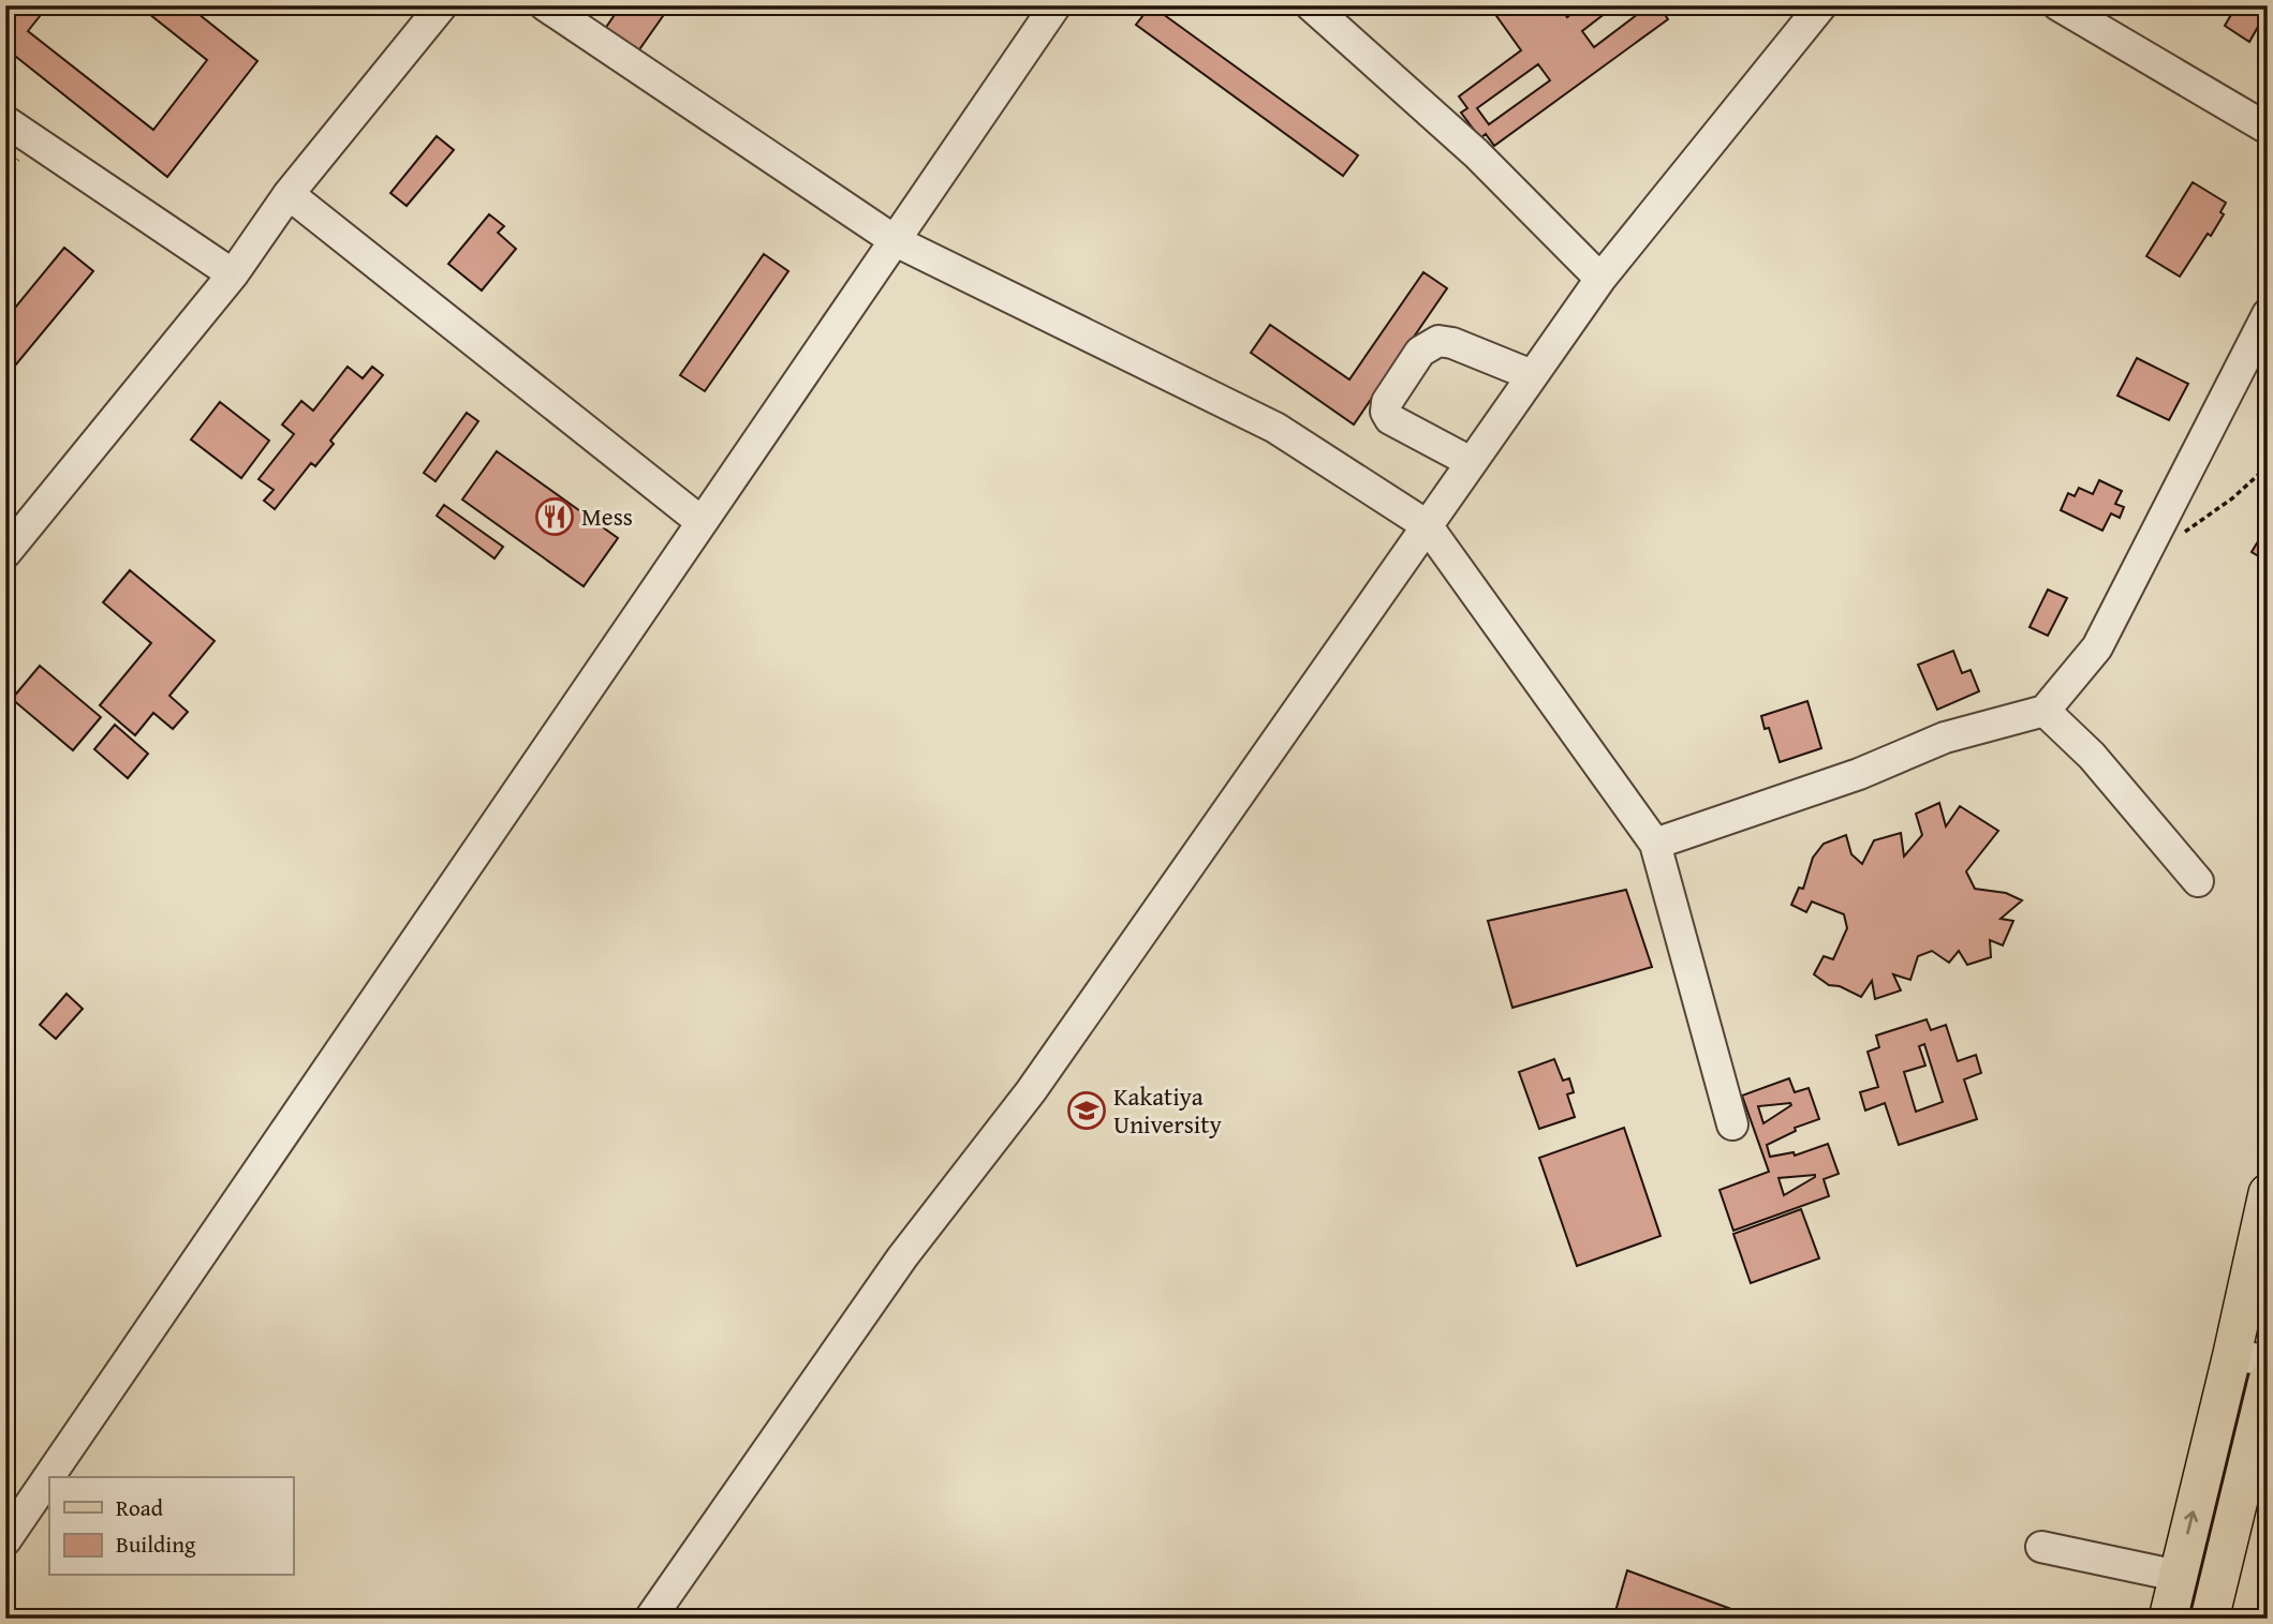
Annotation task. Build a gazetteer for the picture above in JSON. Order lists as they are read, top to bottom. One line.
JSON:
{"places":{"restaurant":["Mess"],"school or university":["Kakatiya University"]},"legend":["Road","Building"]}
